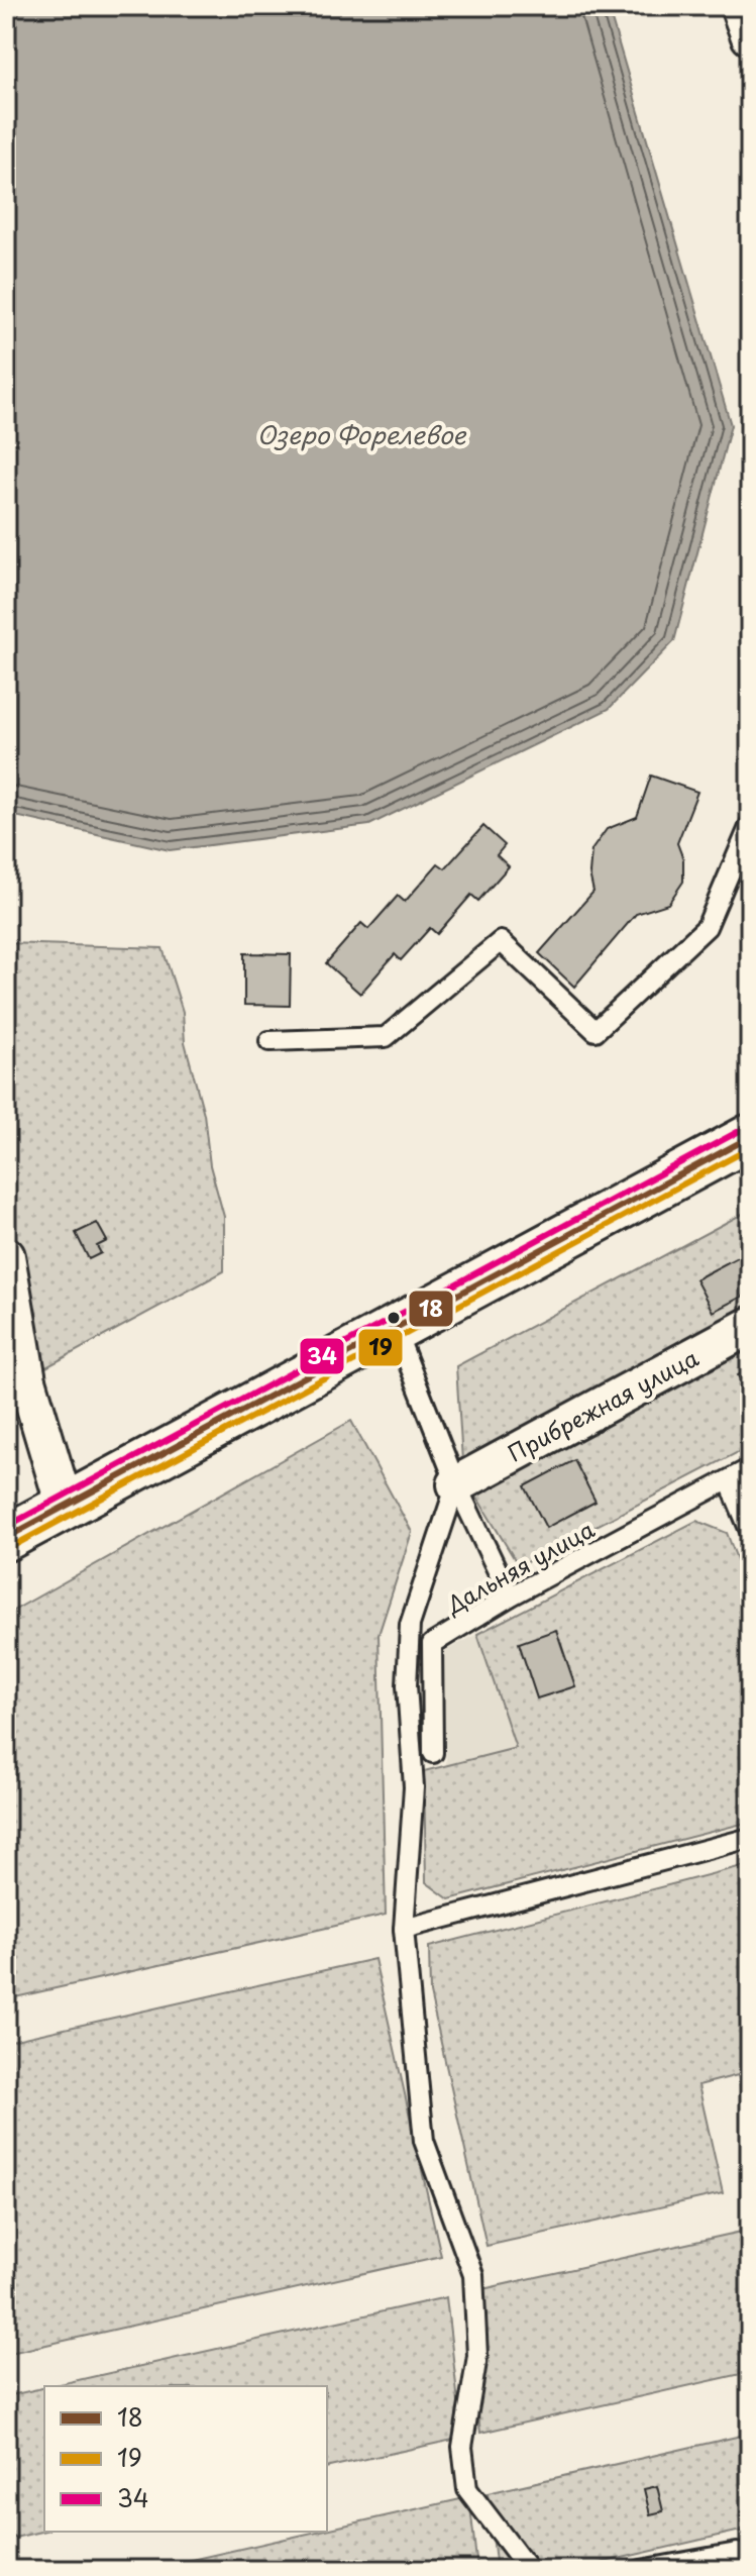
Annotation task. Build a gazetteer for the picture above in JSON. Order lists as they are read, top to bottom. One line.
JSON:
{"streets":{"street":["Прибрежная улица"],"lane":["Дальняя улица"]},"water":["Озеро Форелевое"],"lines":["transit line 34","transit line 18","transit line 19"],"legend":["18","19","34"]}
